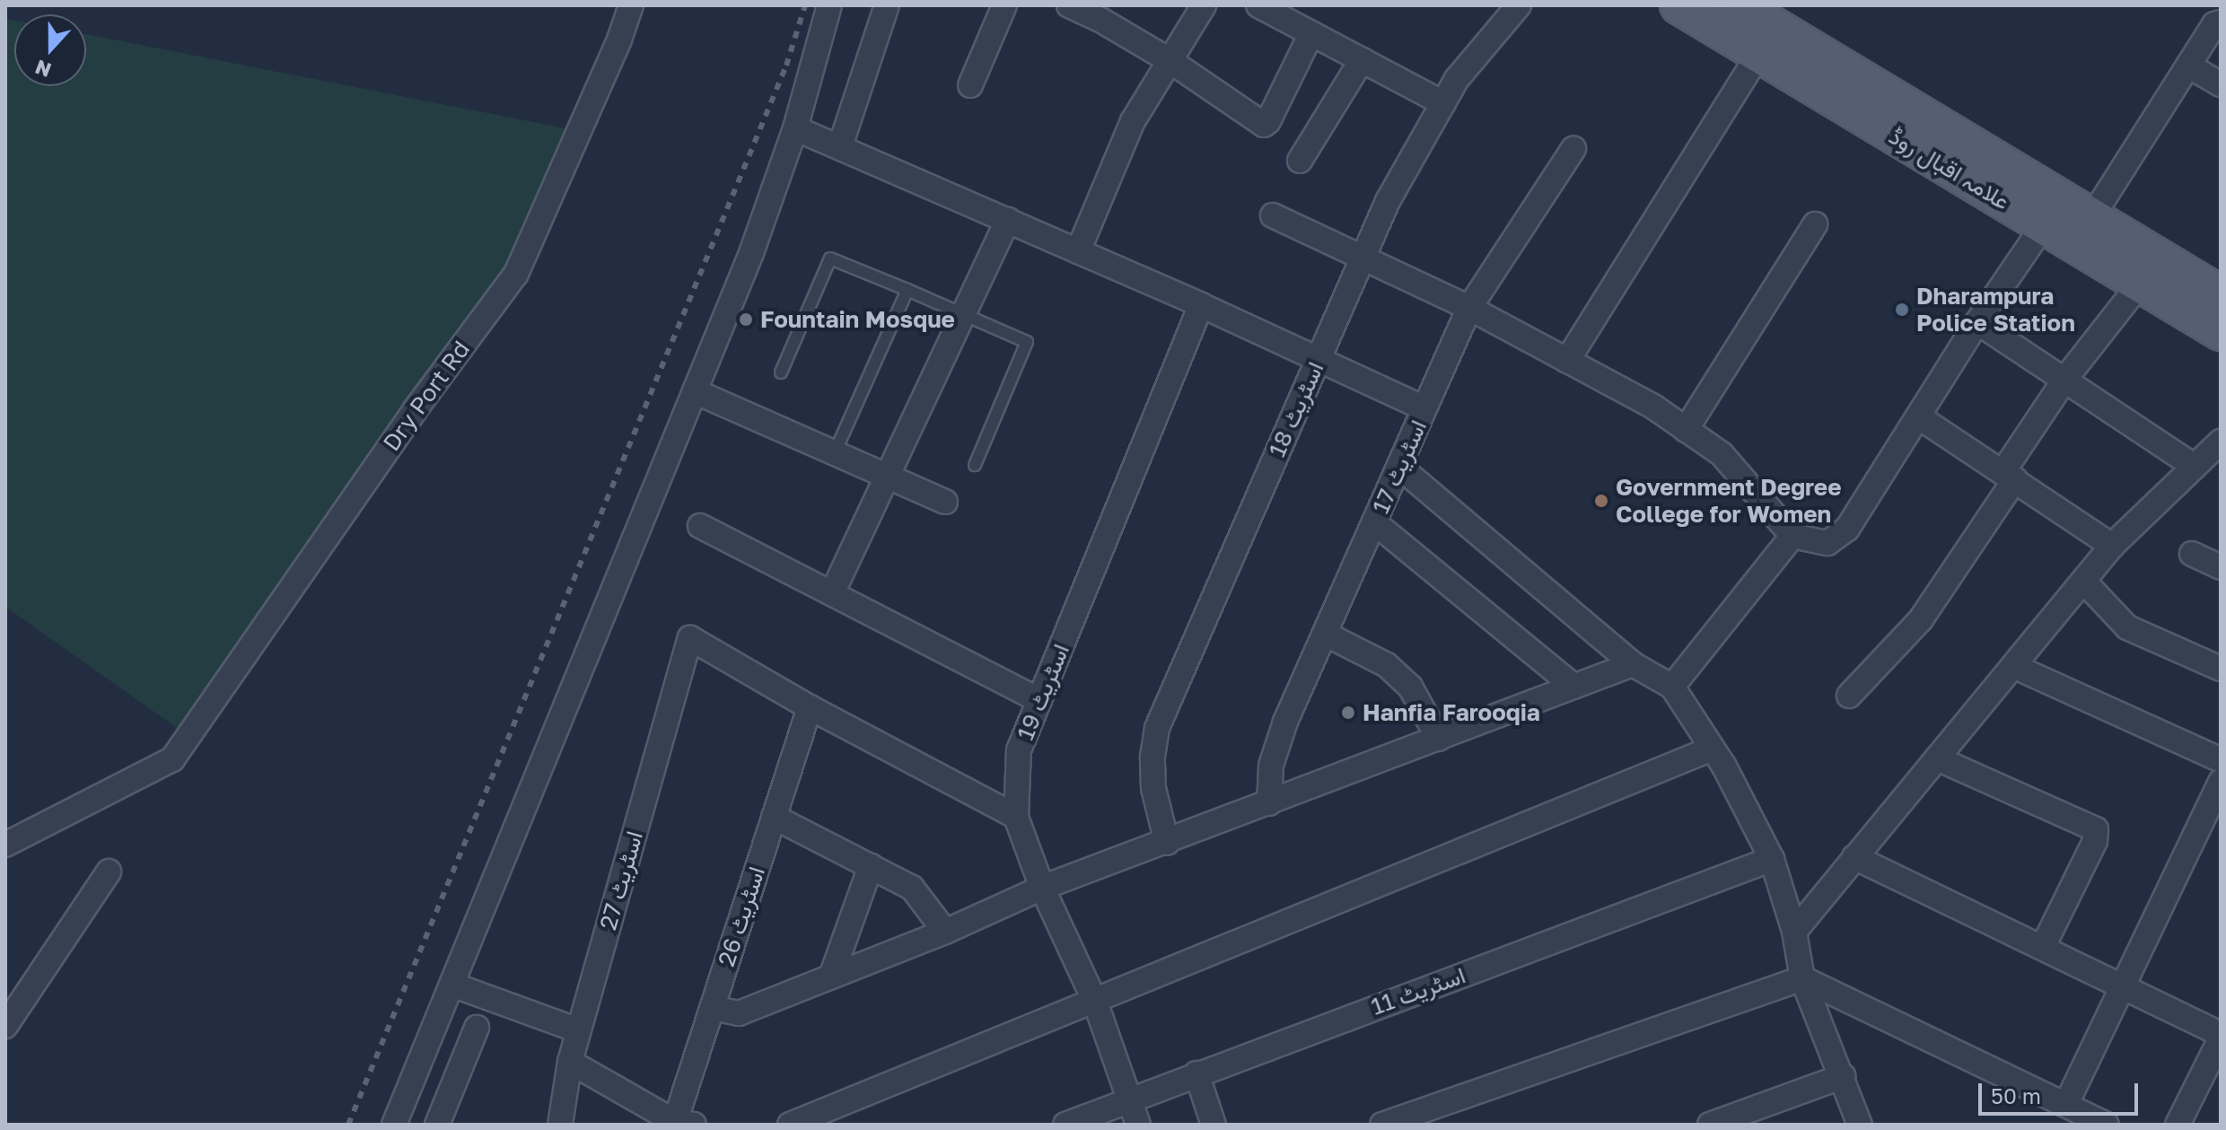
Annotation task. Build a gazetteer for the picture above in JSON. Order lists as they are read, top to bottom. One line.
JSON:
{"streets":{"main road":["علامہ اقبال روڈ"],"street":["Dry Port Rd","اسٹریٹ 18","اسٹریٹ 17","اسٹریٹ 19","اسٹریٹ 27","اسٹریٹ 26","اسٹریٹ 11"]},"crossings":[["اسٹریٹ 19","اسٹریٹ 11"],["اسٹریٹ 27","اسٹریٹ 26"]],"places":["Dharampura Police Station","Fountain Mosque","Government Degree College for Women","Hanfia Farooqia"],"scale_bar":"50 m","north":"bottom"}
